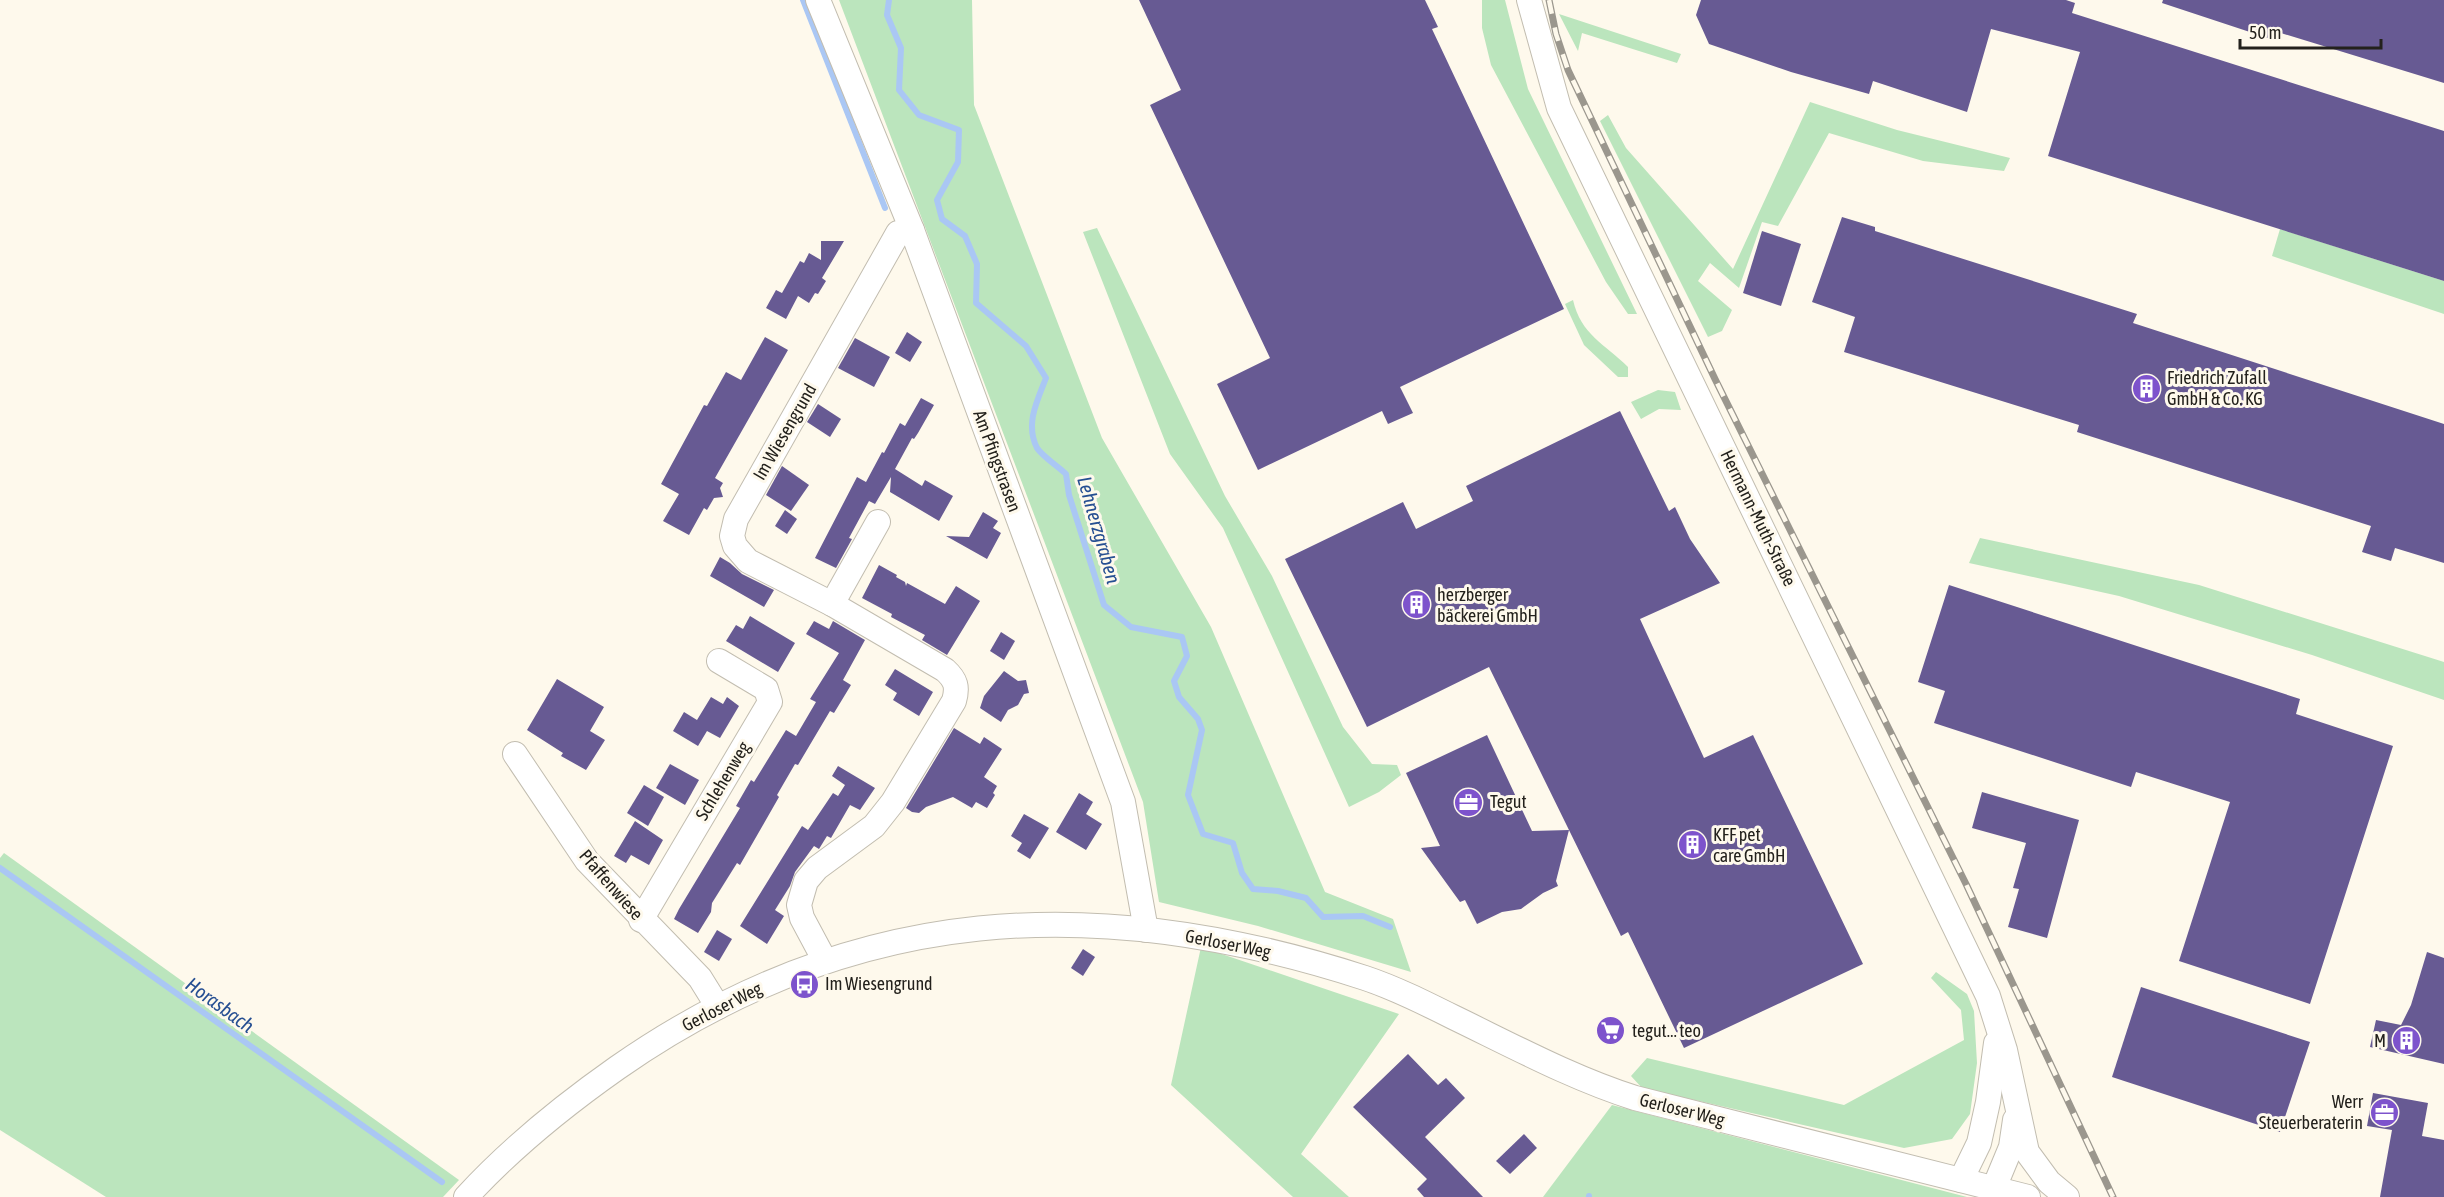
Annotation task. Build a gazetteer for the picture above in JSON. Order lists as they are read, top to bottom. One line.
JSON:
{"streets":{"street":["Im Wiesengrund","Am Pfingstrasen","Hermann-Muth-Straße","Schlehenweg","Pfaffenwiese","Gerloser Weg"]},"crossings":[["Im Wiesengrund","Am Pfingstrasen"],["Im Wiesengrund","Gerloser Weg"],["Am Pfingstrasen","Gerloser Weg"],["Hermann-Muth-Straße","Gerloser Weg"],["Schlehenweg","Pfaffenwiese"],["Pfaffenwiese","Gerloser Weg"]],"water":["Lehnerzgraben","Horasbach"],"places":{"building":["Friedrich Zufall GmbH & Co. KG","herzberger bäckerei GmbH","KFF pet care GmbH","M"],"office":["Tegut","Werr Steuerberaterin"],"bus stop":["Im Wiesengrund"],"supermarket":["tegut… teo"]},"scale_bar":"50 m"}
